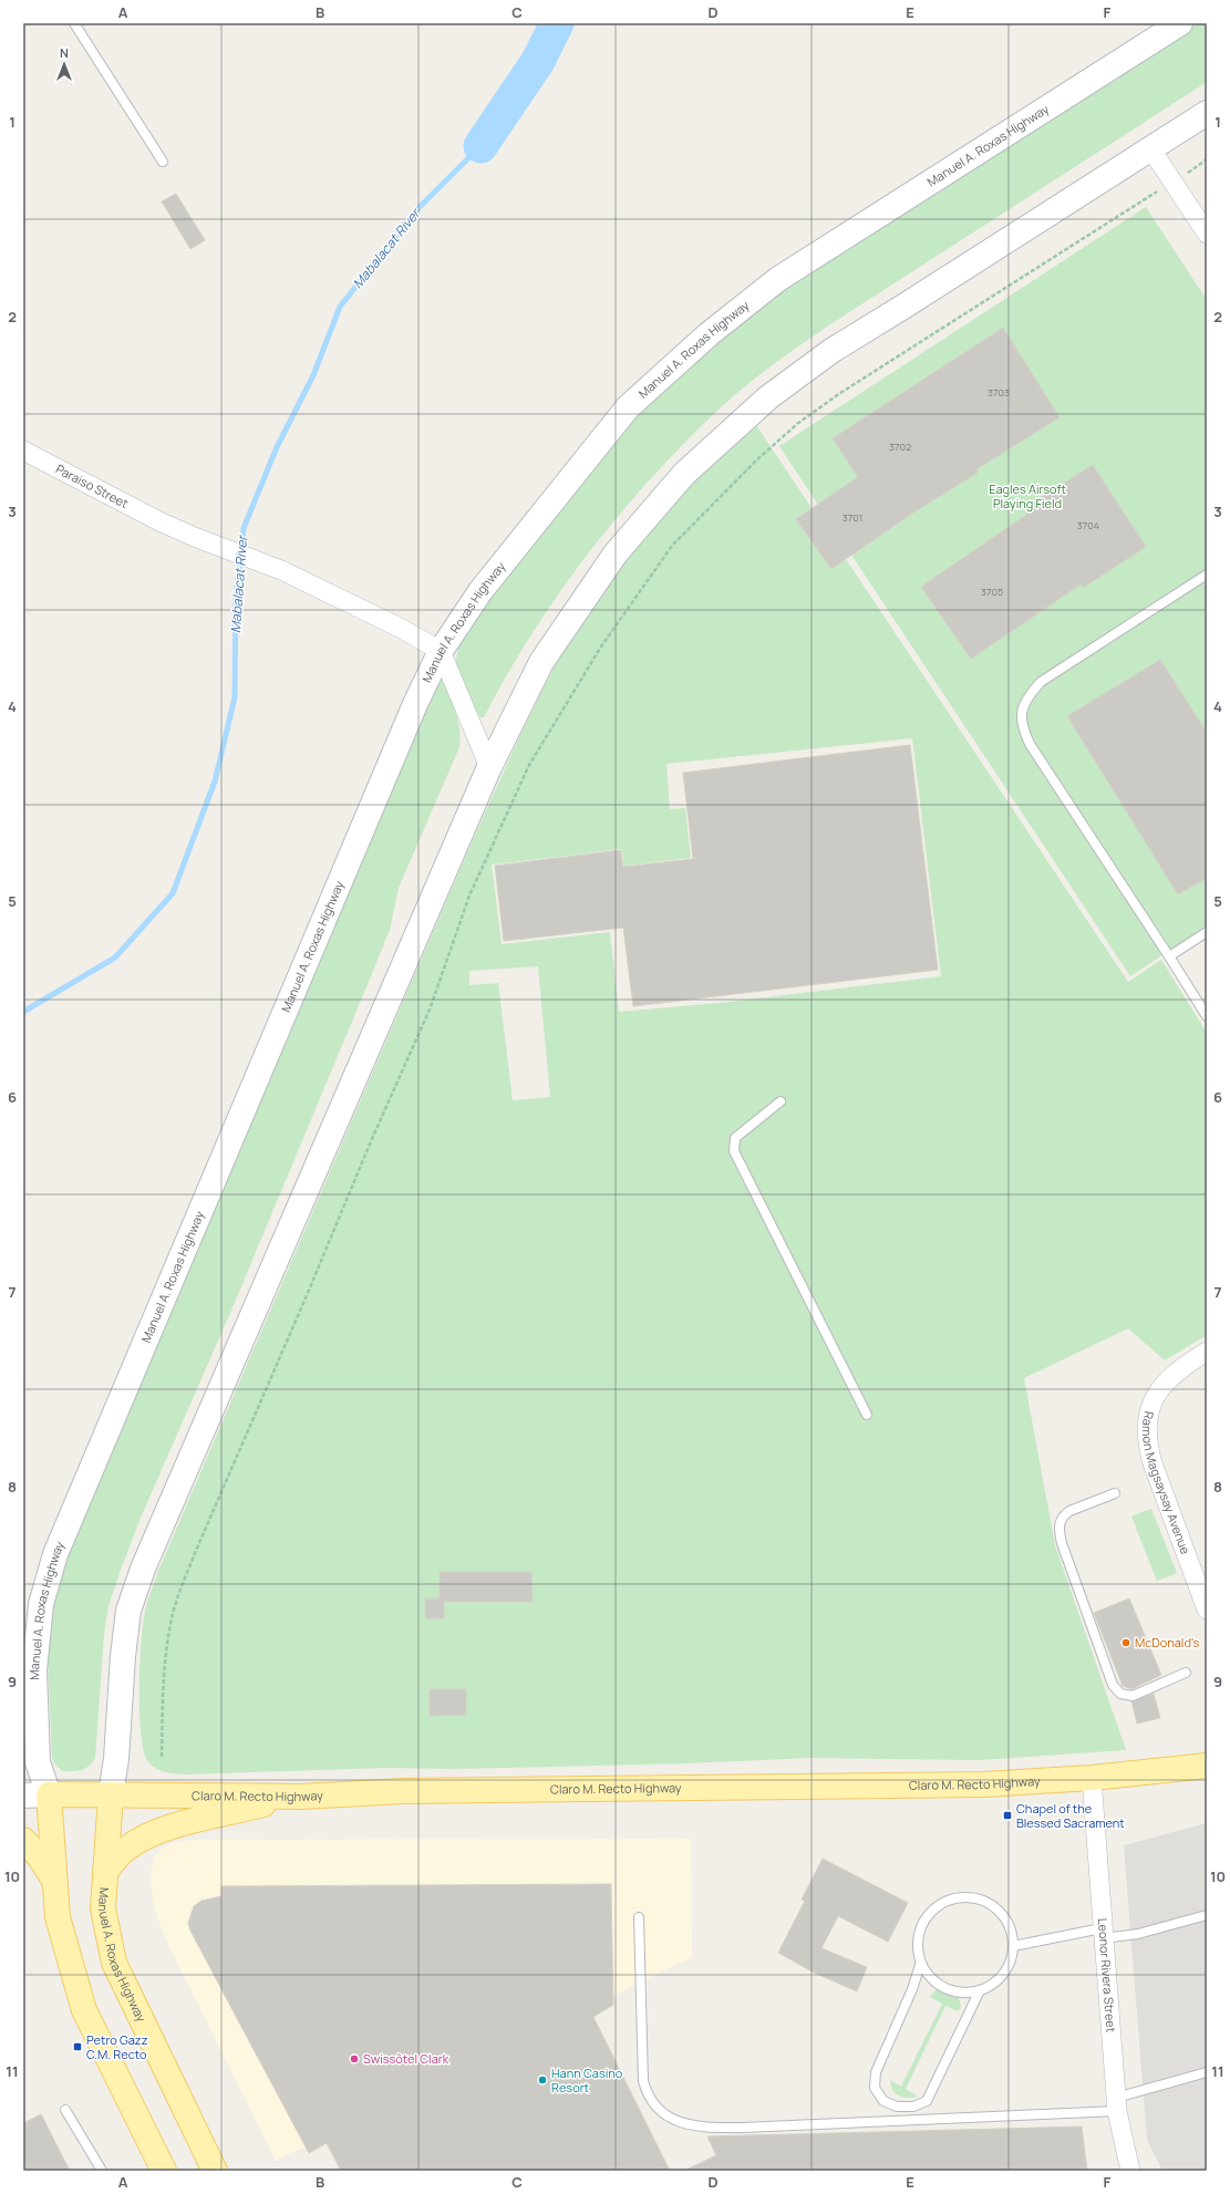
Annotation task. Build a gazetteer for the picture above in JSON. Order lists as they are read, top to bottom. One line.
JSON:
{"streets":{"main road":["Manuel A. Roxas Highway","Claro M. Recto Highway"],"street":["Paraiso Street","Ramon Magsaysay Avenue","Leonor Rivera Street"]},"crossings":[["Manuel A. Roxas Highway","Paraiso Street"],["Manuel A. Roxas Highway","Claro M. Recto Highway"],["Claro M. Recto Highway","Leonor Rivera Street"]],"water":["Mabalacat River"],"parks":["Eagles Airsoft Playing Field"],"places":{"other":["McDonald's","Swissôtel Clark","Hann Casino Resort"],"transit":["Chapel of the Blessed Sacrament","Petro Gazz C.M. Recto"]},"house_numbers":["3703","3702","3701","3704","3705"],"north":"top","grid":{"columns":["A","B","C","D","E","F"],"rows":["1","2","3","4","5","6","7","8","9","10","11"]}}
